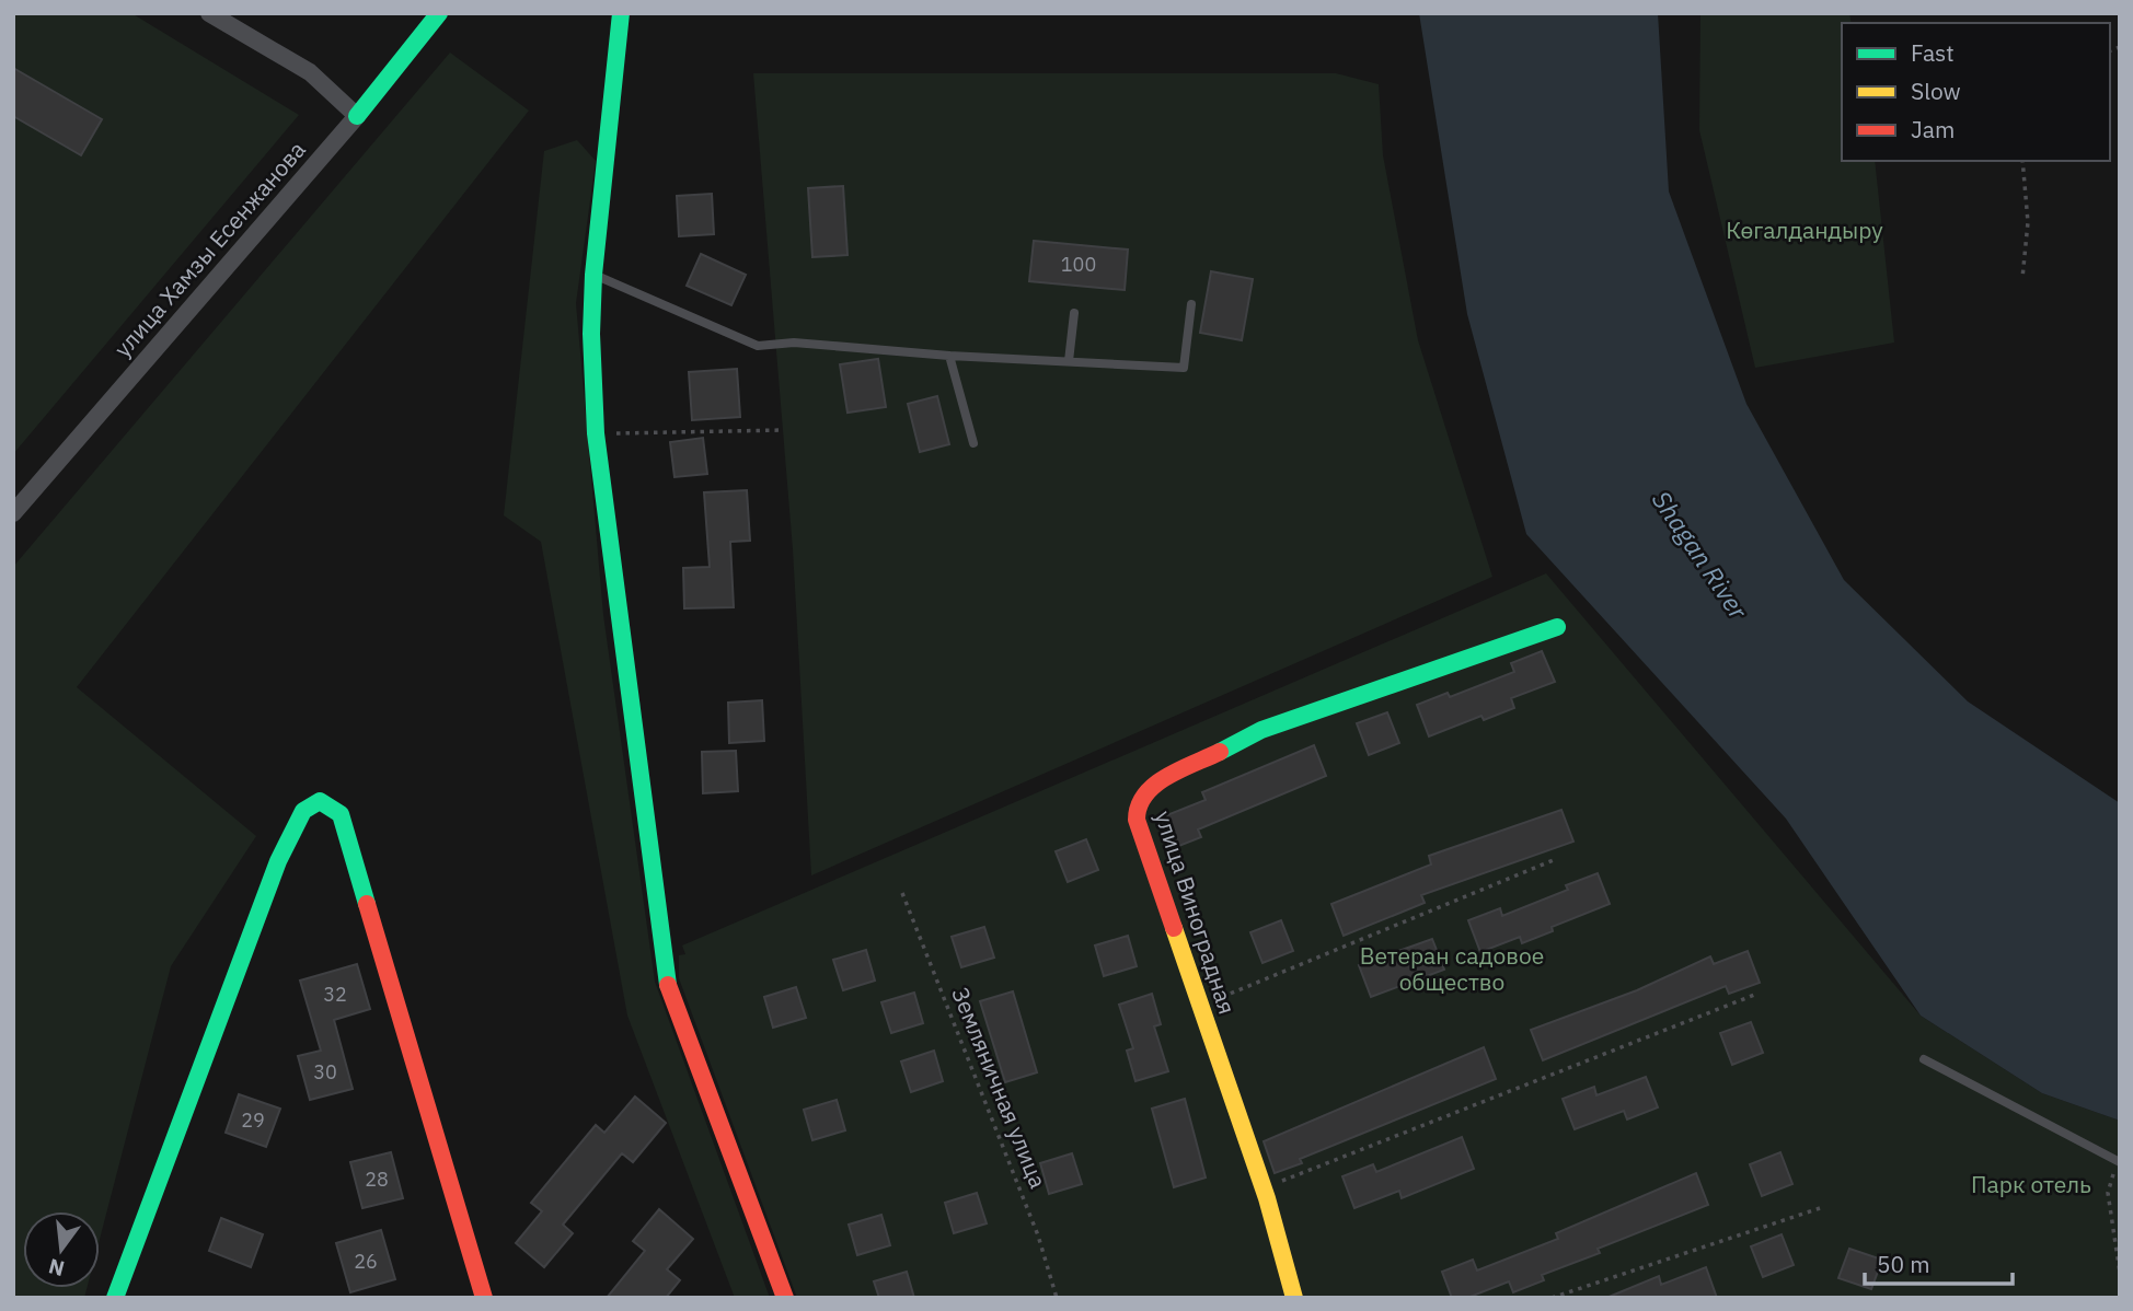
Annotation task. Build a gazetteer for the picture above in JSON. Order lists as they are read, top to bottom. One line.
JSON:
{"streets":{"street":["улица Хамзы Есенжанова","улица Виноградная"],"path":["Земляничная улица"]},"water":["Shagan River"],"parks":["Көгалдандыру","Ветеран садовое общество","Парк отель"],"house_numbers":["100","32","30","29","28","26"],"legend":["Fast","Slow","Jam"],"scale_bar":"50 m","north":"bottom"}
